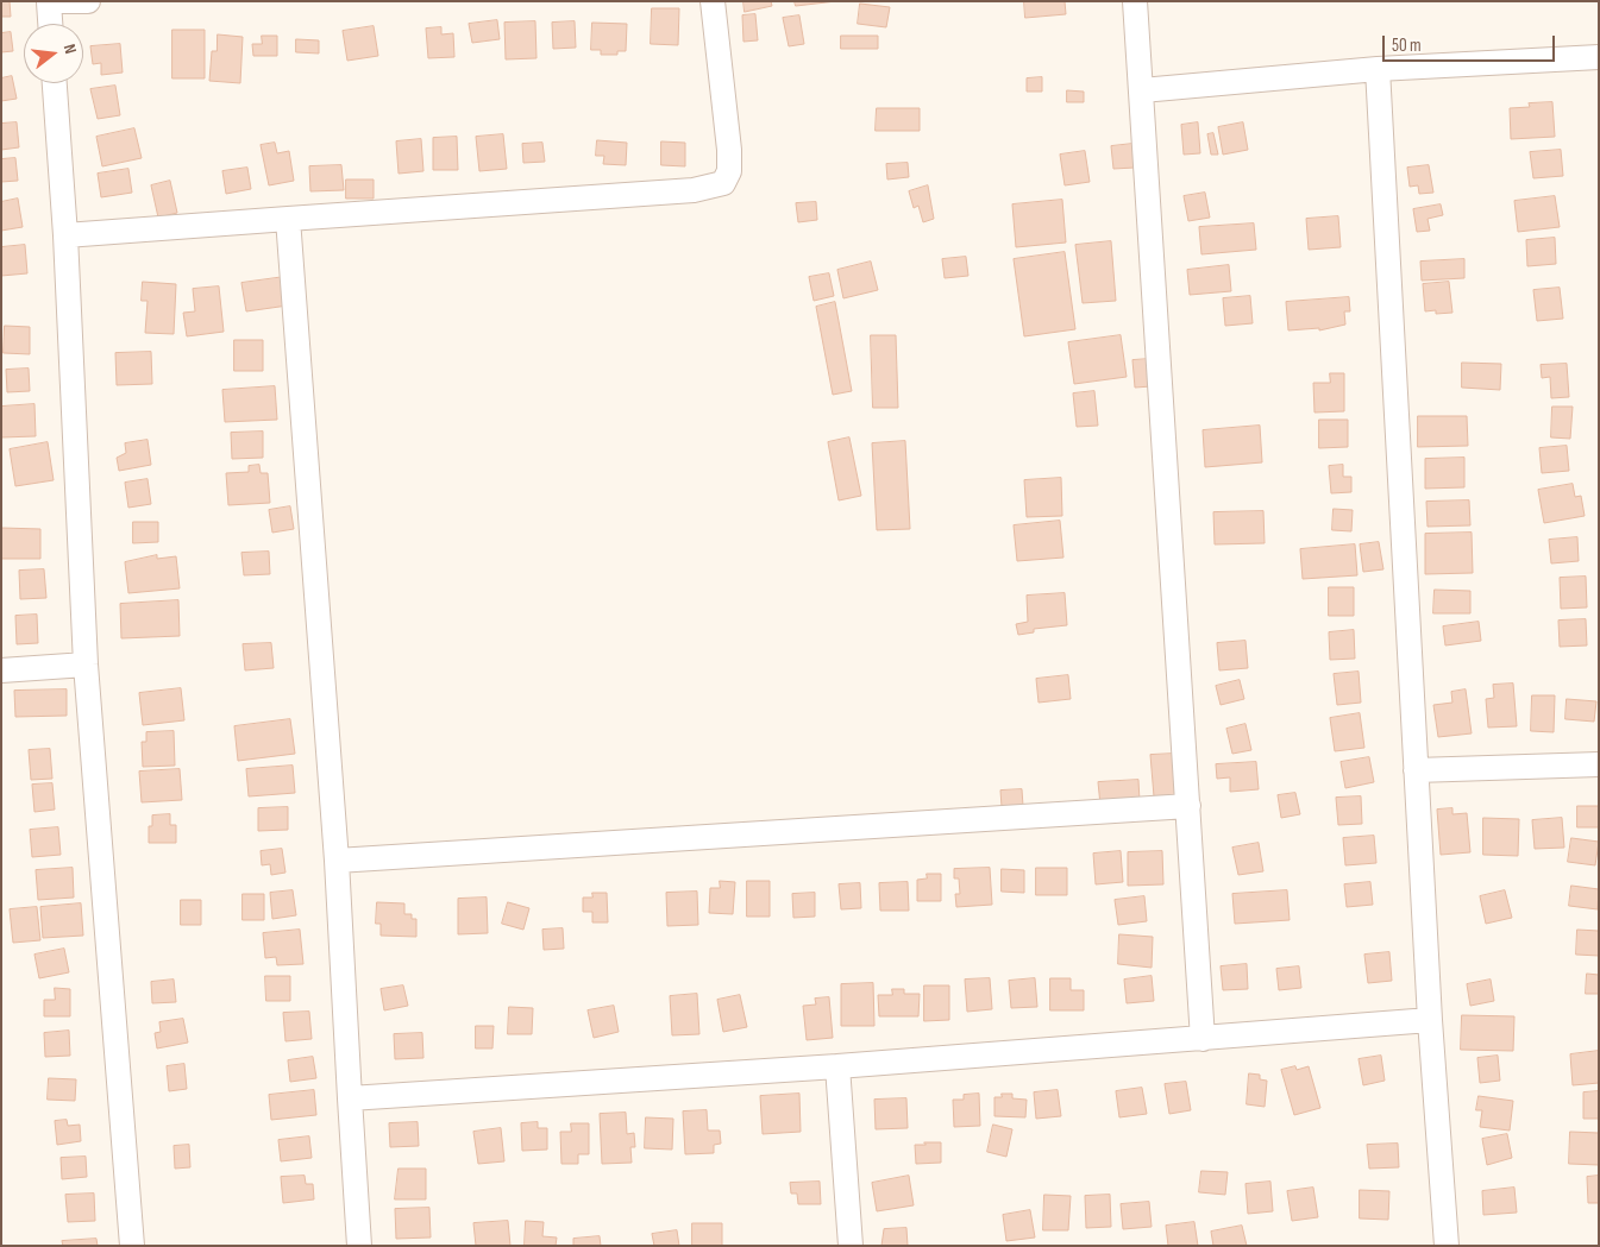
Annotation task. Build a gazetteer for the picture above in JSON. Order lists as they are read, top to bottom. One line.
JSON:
{"scale_bar":"50 m","north":"right"}
